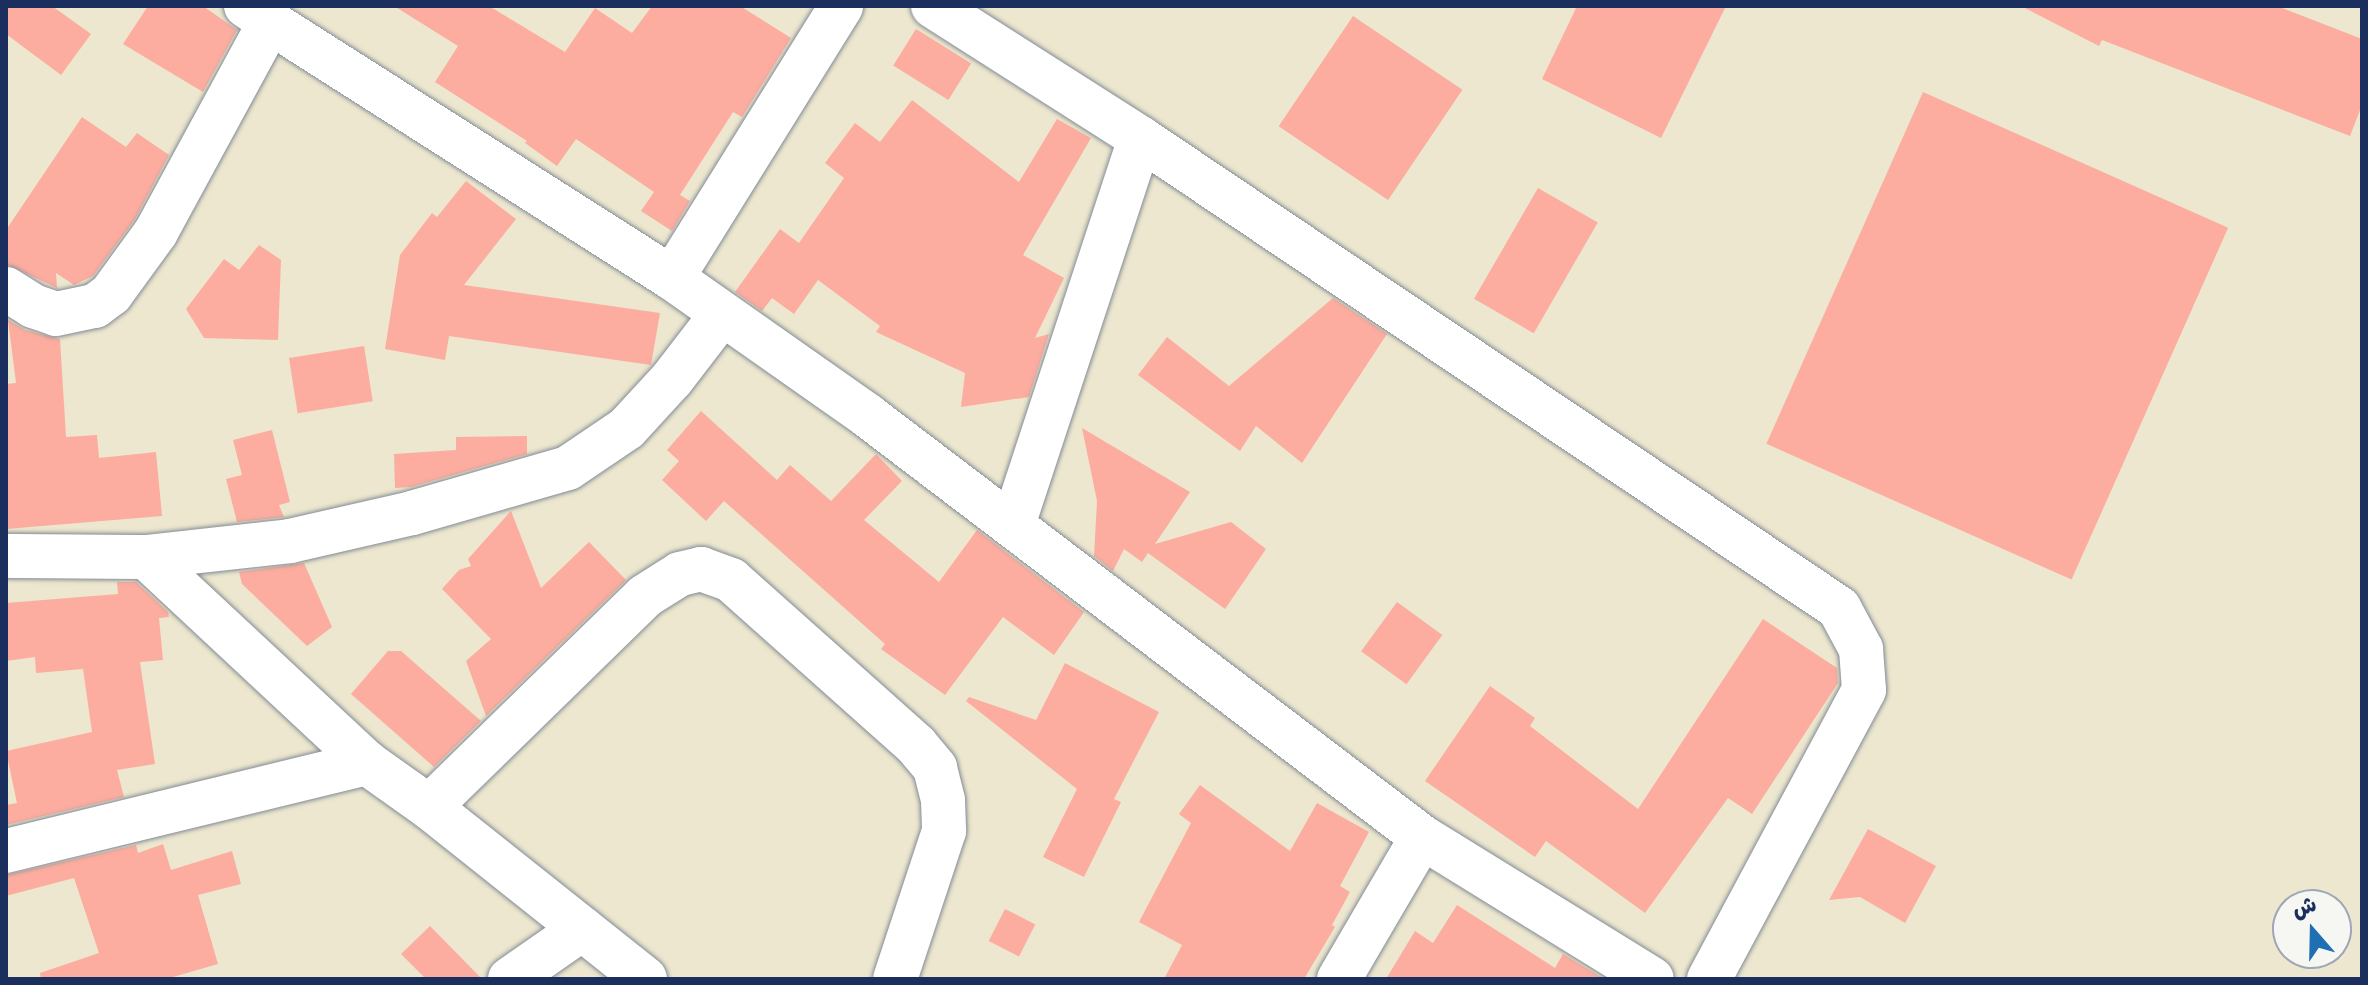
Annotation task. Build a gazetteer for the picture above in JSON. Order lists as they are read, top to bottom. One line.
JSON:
{"north":"top"}
